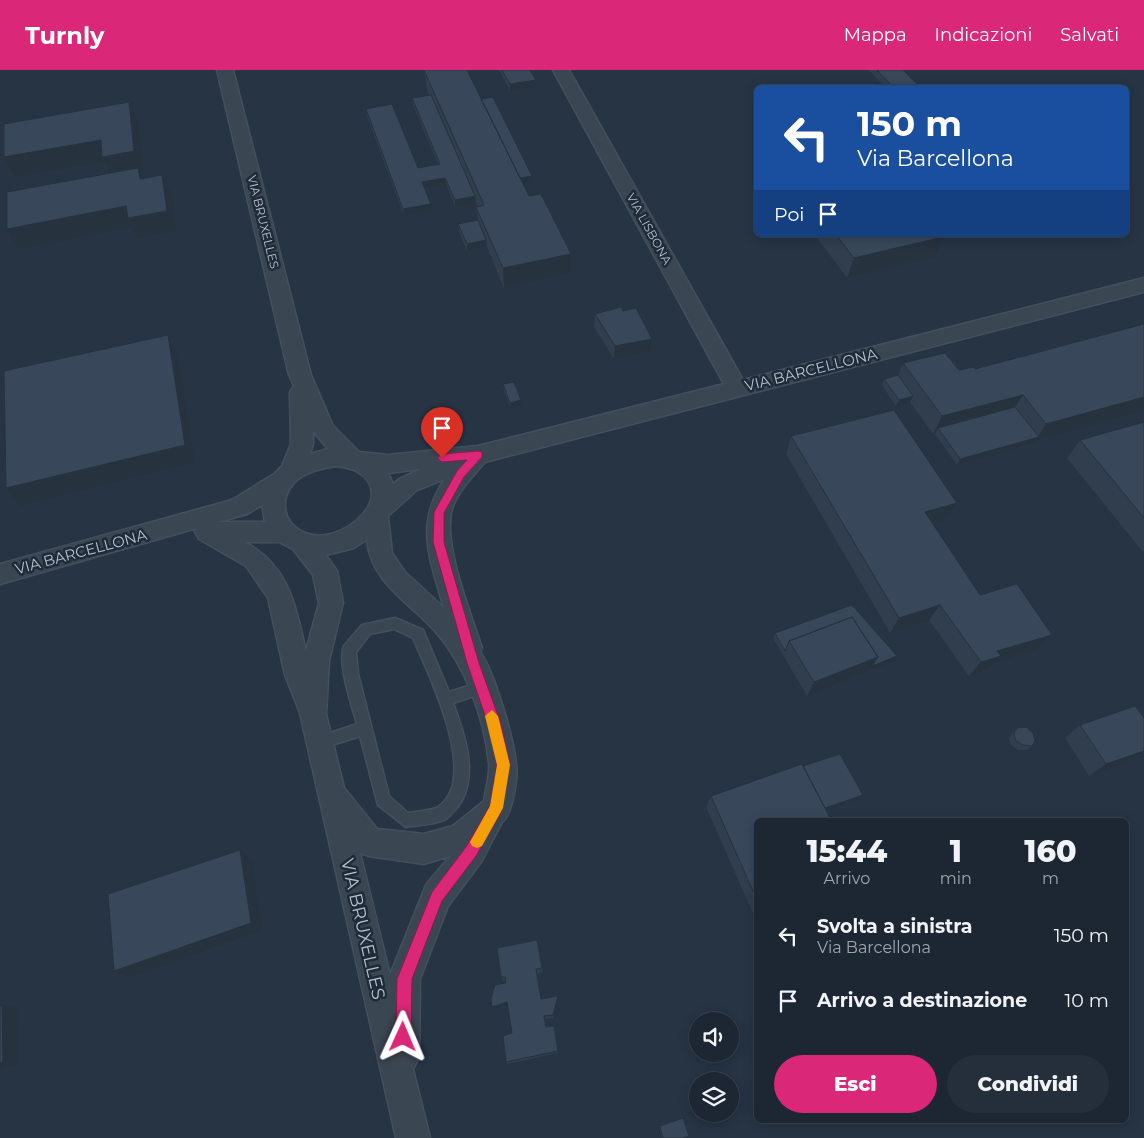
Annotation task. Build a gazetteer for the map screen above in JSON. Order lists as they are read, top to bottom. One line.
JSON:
{"streets":{"street":["VIA BRUXELLES","VIA LISBONA","VIA BARCELLONA"]},"crossings":[["VIA BRUXELLES","VIA BARCELLONA"],["VIA LISBONA","VIA BARCELLONA"]],"page":{"header":"Turnly","nav":["Mappa","Indicazioni","Salvati"],"turn":["150 m","Via Barcellona"],"then":"Poi","eta":["15:44","Arrivo","1","min","160","m"],"list":[{"name":"Svolta a sinistra","note":"Via Barcellona","value":"150 m"},{"name":"Arrivo a destinazione","value":"10 m"}],"buttons":["Esci","Condividi"]}}
